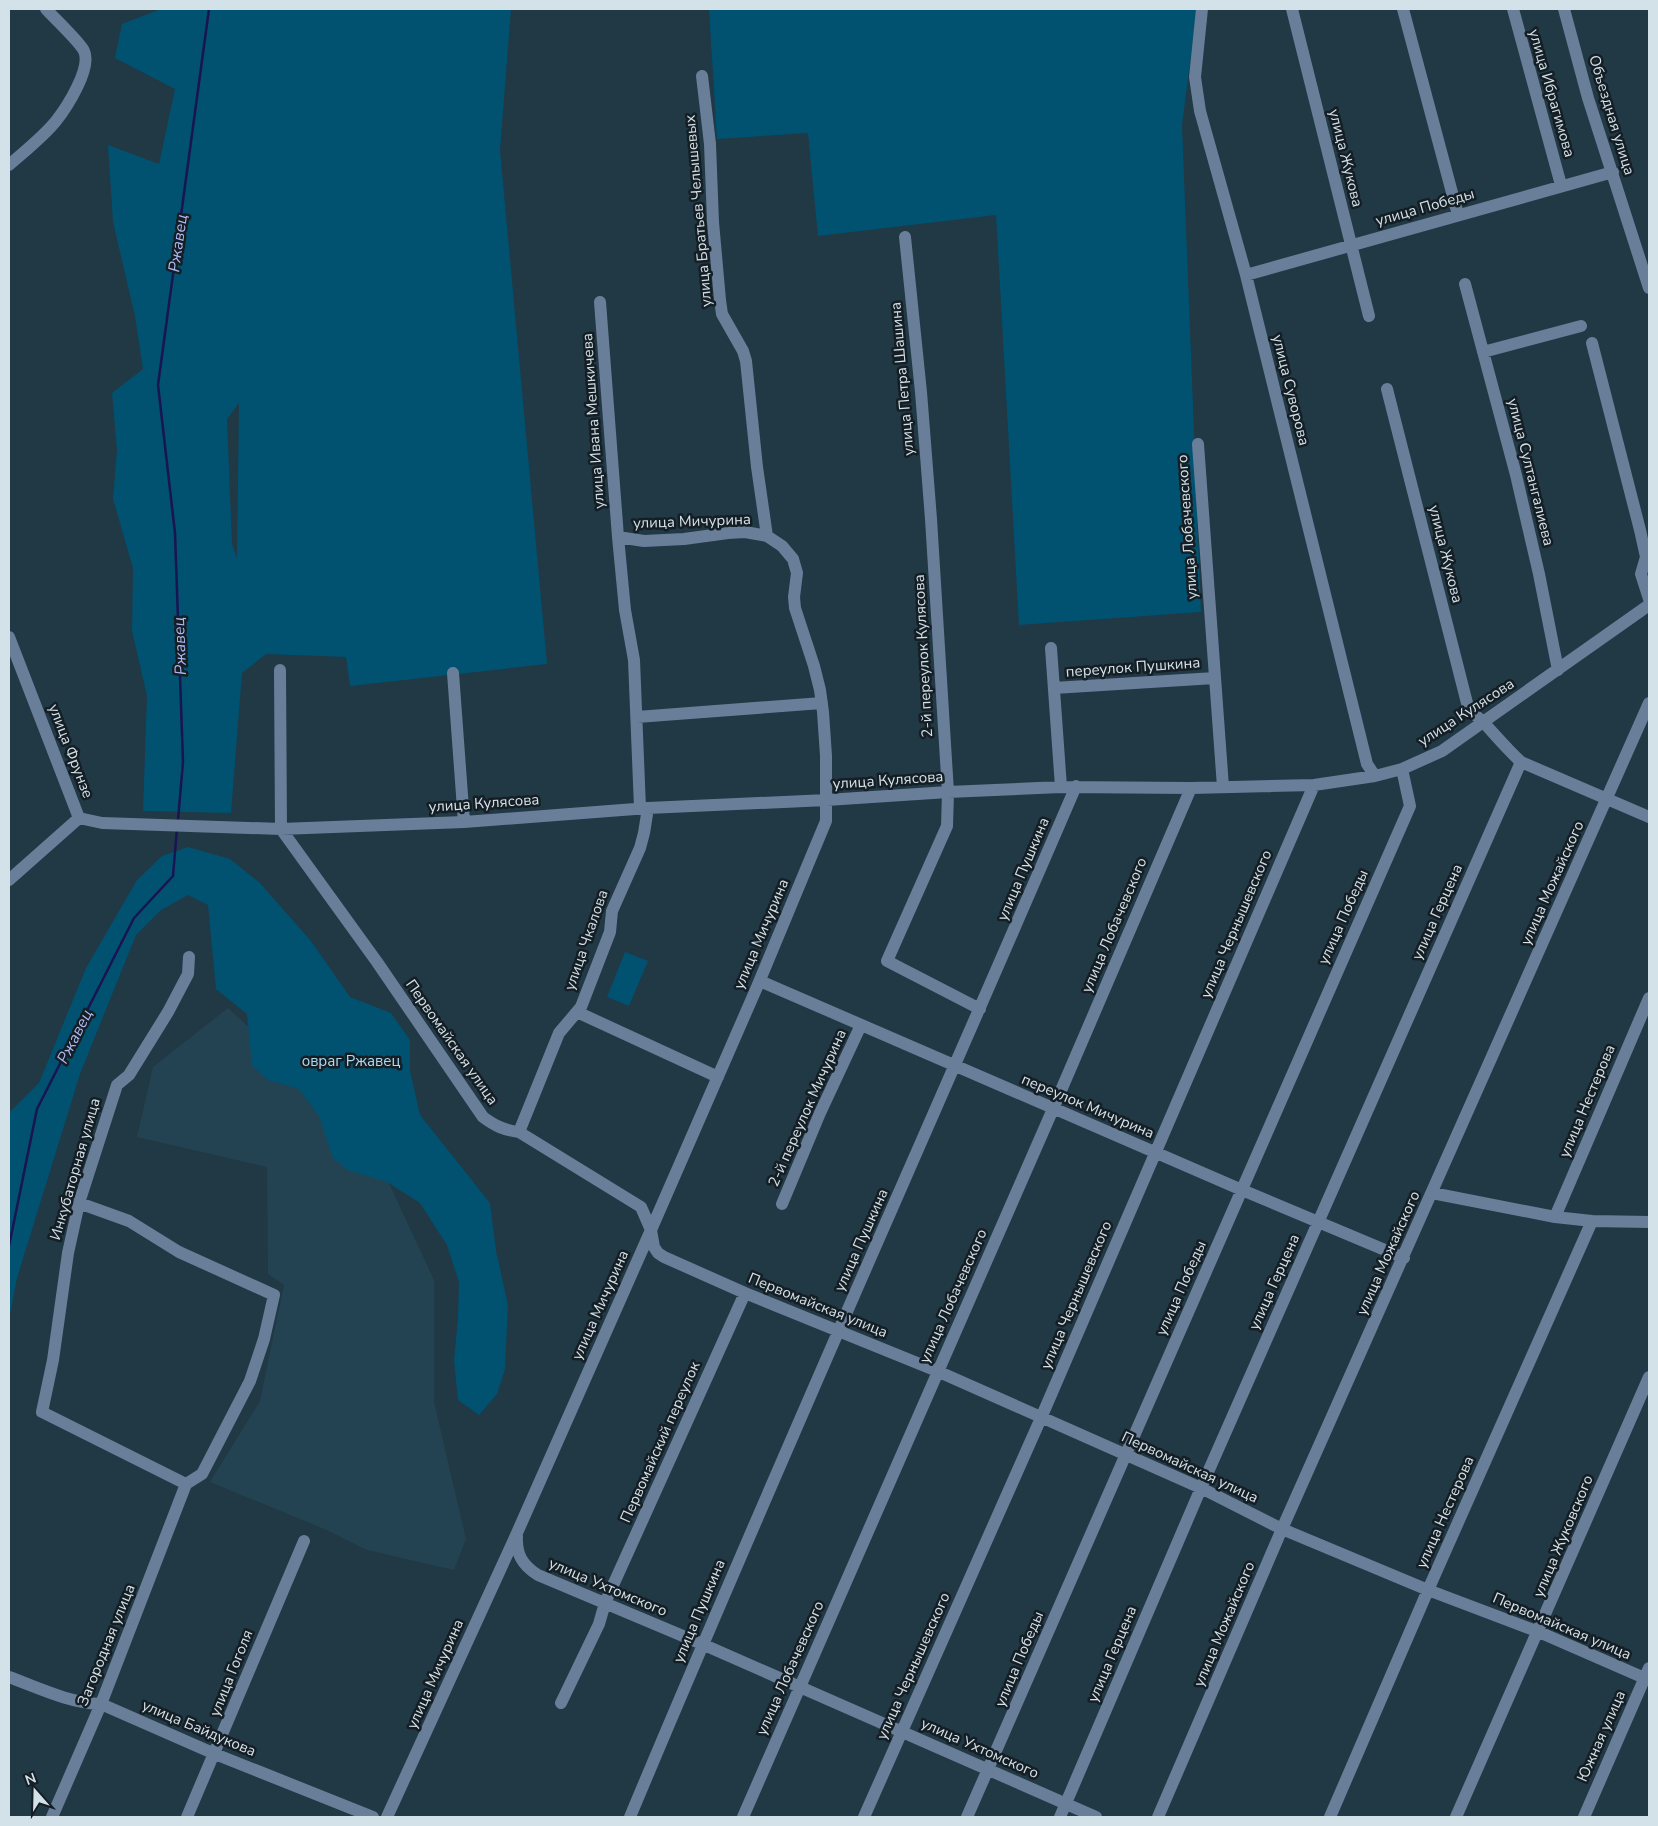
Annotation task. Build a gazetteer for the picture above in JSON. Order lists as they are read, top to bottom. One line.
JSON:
{"streets":{"street":["улица Ибрагимова","Объездная улица","улица Жукова","улица Победы","улица Братьев Челышевых","улица Петра Шашина","улица Суворова","улица Ивана Мешкичева","улица Султангалиева","улица Мичурина","улица Лобачевского","2-й переулок Кулясова","переулок Пушкина","улица Кулясова","улица Фрунзе","улица Пушкина","улица Можайского","улица Герцена","улица Чернышевского","улица Чкалова","Первомайская улица","улица Нестерова","переулок Мичурина","2-й переулок Мичурина","Инкубаторная улица","Первомайский переулок","улица Жуковского","улица Ухтомского","Загородная улица","улица Гоголя","улица Байдукова","Южная улица"]},"crossings":[["улица Ибрагимова","улица Победы"],["Объездная улица","улица Победы"],["улица Жукова","улица Победы"],["улица Жукова","улица Кулясова"],["улица Жукова","улица Можайского"],["улица Жукова","улица Герцена"],["улица Победы","улица Суворова"],["улица Победы","улица Кулясова"],["улица Победы","Первомайская улица"],["улица Победы","переулок Мичурина"],["улица Победы","улица Ухтомского"],["улица Братьев Челышевых","улица Мичурина"],["улица Петра Шашина","2-й переулок Кулясова"],["улица Суворова","улица Кулясова"],["улица Ивана Мешкичева","улица Мичурина"],["улица Ивана Мешкичева","улица Чкалова"],["улица Султангалиева","улица Кулясова"],["улица Мичурина","улица Кулясова"],["улица Мичурина","улица Чкалова"],["улица Мичурина","Первомайская улица"],["улица Мичурина","переулок Мичурина"],["улица Мичурина","улица Ухтомского"],["улица Лобачевского","переулок Пушкина"],["улица Лобачевского","улица Кулясова"],["улица Лобачевского","Первомайская улица"],["улица Лобачевского","переулок Мичурина"],["улица Лобачевского","улица Ухтомского"],["2-й переулок Кулясова","улица Кулясова"],["2-й переулок Кулясова","улица Пушкина"],["улица Кулясова","улица Фрунзе"],["улица Кулясова","улица Пушкина"],["улица Кулясова","улица Чернышевского"],["улица Кулясова","улица Чкалова"],["улица Кулясова","Первомайская улица"],["улица Пушкина","Первомайская улица"],["улица Пушкина","переулок Мичурина"],["улица Пушкина","улица Ухтомского"],["улица Можайского","Первомайская улица"],["улица Можайского","переулок Мичурина"],["улица Герцена","Первомайская улица"],["улица Герцена","переулок Мичурина"],["улица Герцена","улица Ухтомского"],["улица Чернышевского","Первомайская улица"],["улица Чернышевского","переулок Мичурина"],["улица Чернышевского","улица Ухтомского"],["улица Чкалова","Первомайская улица"],["Первомайская улица","улица Нестерова"],["Первомайская улица","Первомайский переулок"],["Первомайская улица","улица Жуковского"],["Первомайская улица","Южная улица"],["переулок Мичурина","2-й переулок Мичурина"],["Инкубаторная улица","Загородная улица"],["Первомайский переулок","улица Ухтомского"],["Загородная улица","улица Байдукова"],["улица Гоголя","улица Байдукова"]],"water":["Ржавец"],"parks":["овраг Ржавец"],"north":"top"}
